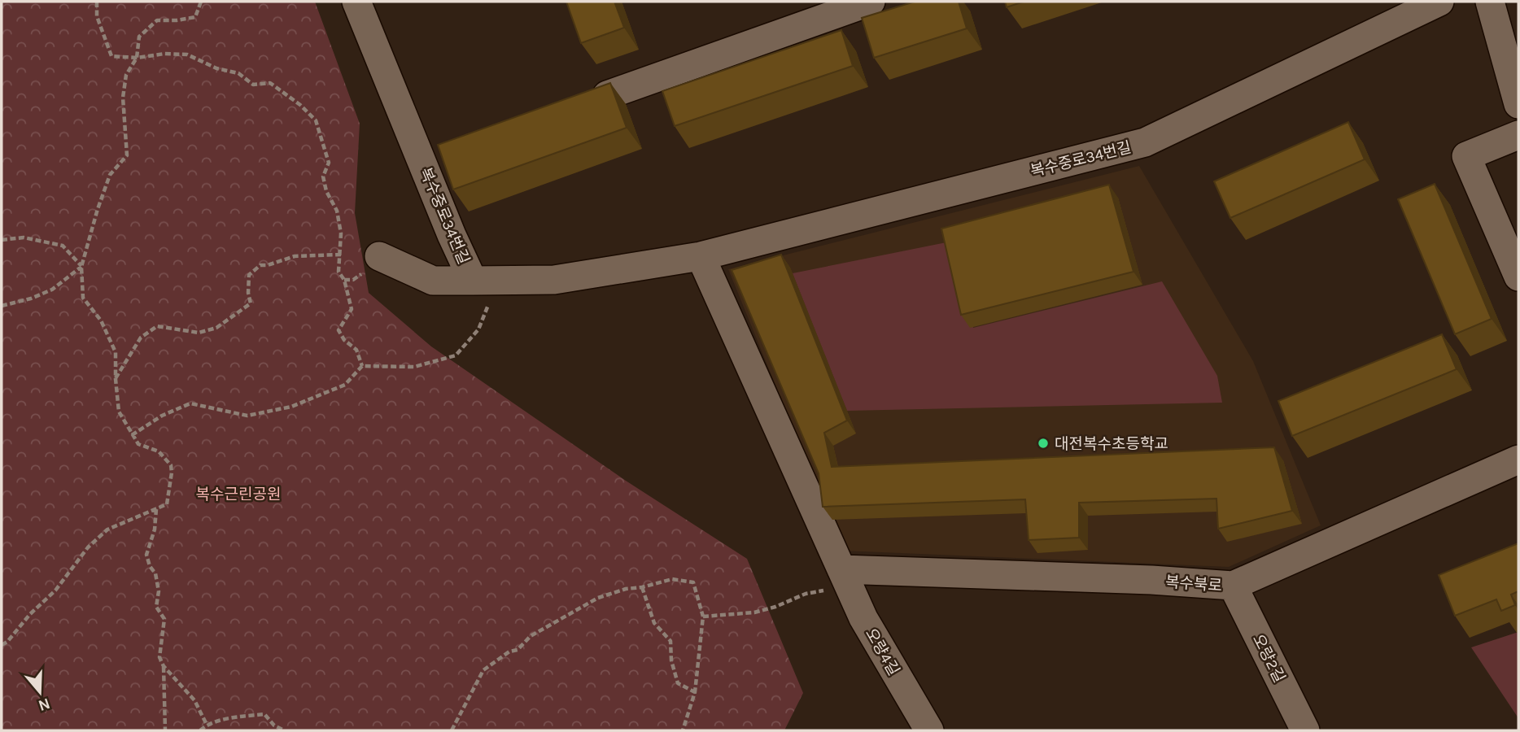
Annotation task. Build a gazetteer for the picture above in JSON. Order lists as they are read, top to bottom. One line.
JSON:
{"streets":{"street":["복수중로34번길","복수북로","오량4길","오량2길"]},"crossings":[["복수북로","오량4길"],["복수북로","오량2길"]],"parks":["복수근린공원"],"places":["대전복수초등학교"],"north":"bottom"}
